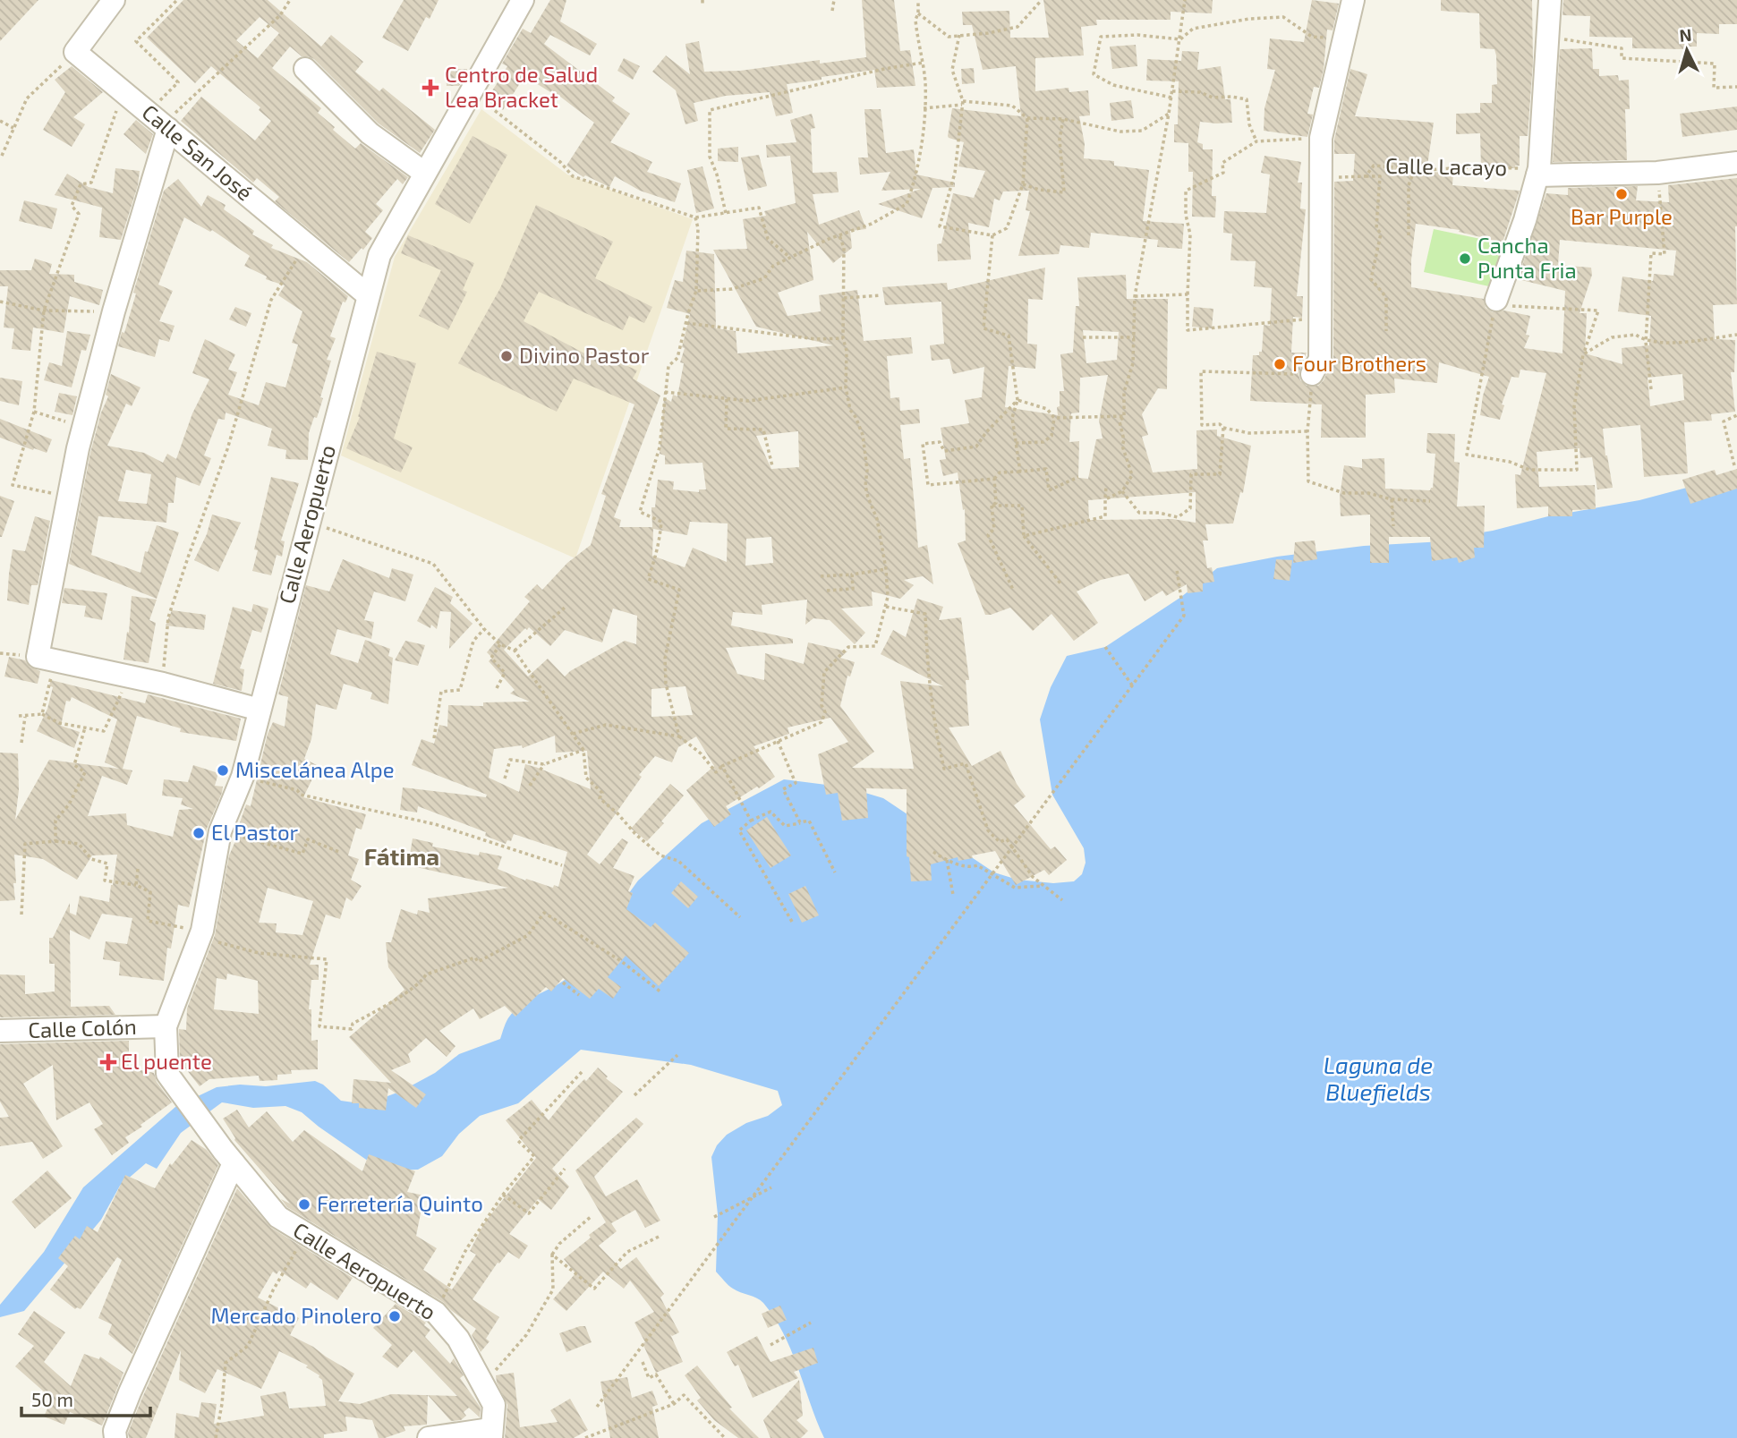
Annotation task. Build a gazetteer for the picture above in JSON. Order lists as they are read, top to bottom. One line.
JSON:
{"streets":{"street":["Calle San José","Calle Lacayo","Calle Aeropuerto","Calle Colón"]},"crossings":[["Calle San José","Calle Aeropuerto"],["Calle Aeropuerto","Calle Colón"]],"districts":["Fátima"],"water":["Laguna de Bluefields"],"places":{"health":["Centro de Salud Lea Bracket","El puente"],"other":["Bar Purple","Cancha Punta Fria","Divino Pastor","Four Brothers","Miscelánea Alpe","El Pastor","Ferretería Quinto","Mercado Pinolero"]},"scale_bar":"50 m","north":"top"}
